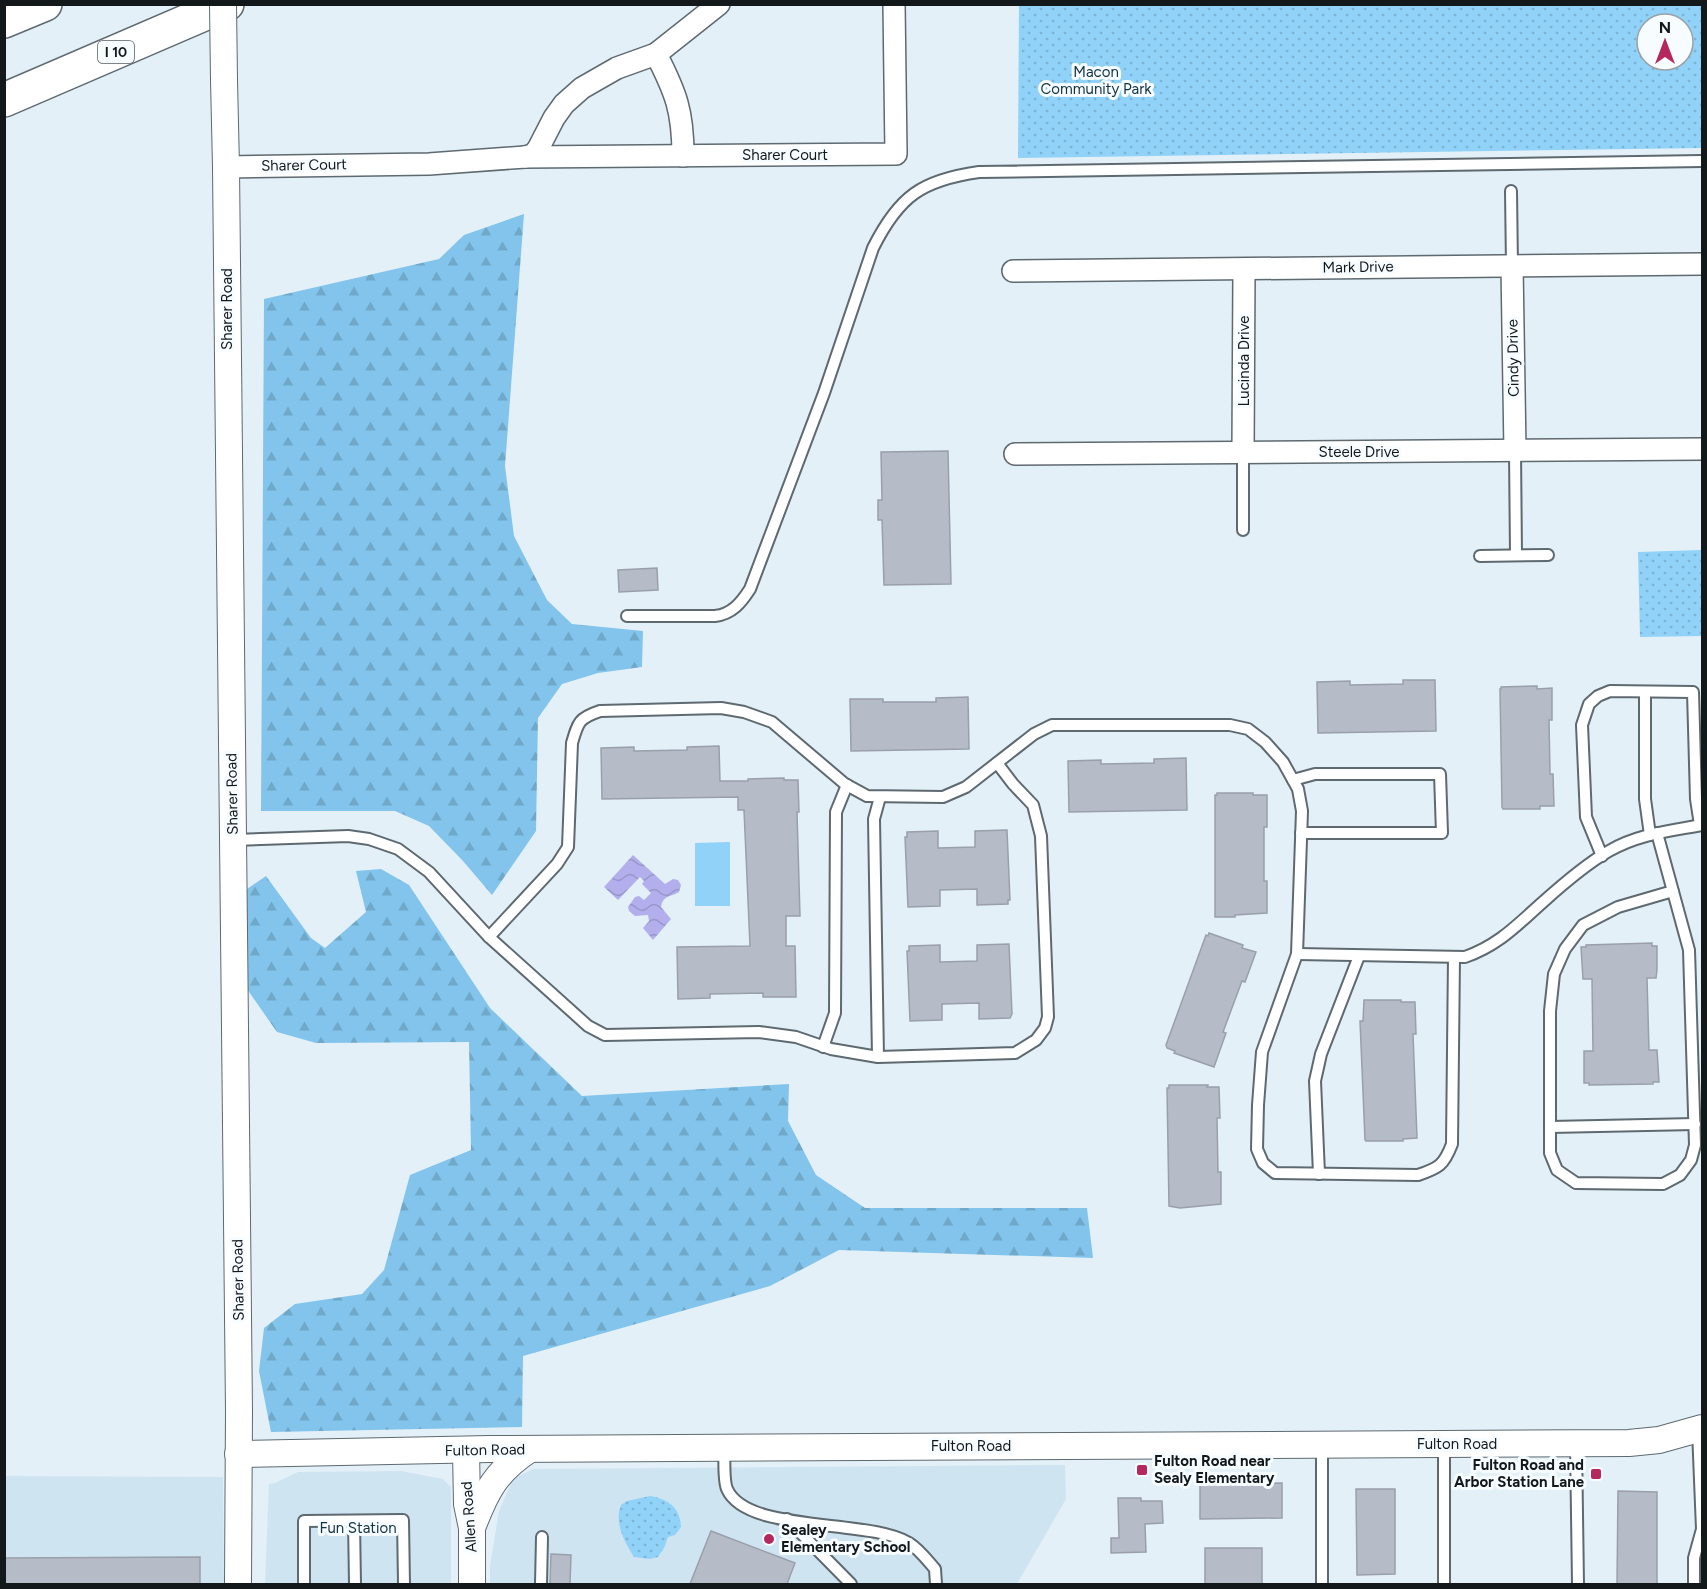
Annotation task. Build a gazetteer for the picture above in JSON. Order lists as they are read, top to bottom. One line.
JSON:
{"streets":{"highway":["I 10"],"street":["Sharer Court","Mark Drive","Sharer Road","Cindy Drive","Lucinda Drive","Steele Drive","Fulton Road","Allen Road"]},"crossings":[["I 10","Sharer Road"],["Sharer Court","Sharer Road"],["Mark Drive","Cindy Drive"],["Mark Drive","Lucinda Drive"],["Sharer Road","Fulton Road"],["Cindy Drive","Steele Drive"],["Lucinda Drive","Steele Drive"],["Fulton Road","Allen Road"]],"parks":["Macon Community Park","Fun Station"],"places":{"transit":["Fulton Road near Sealy Elementary","Fulton Road and Arbor Station Lane"],"other":["Sealey Elementary School"]},"north":"top"}
